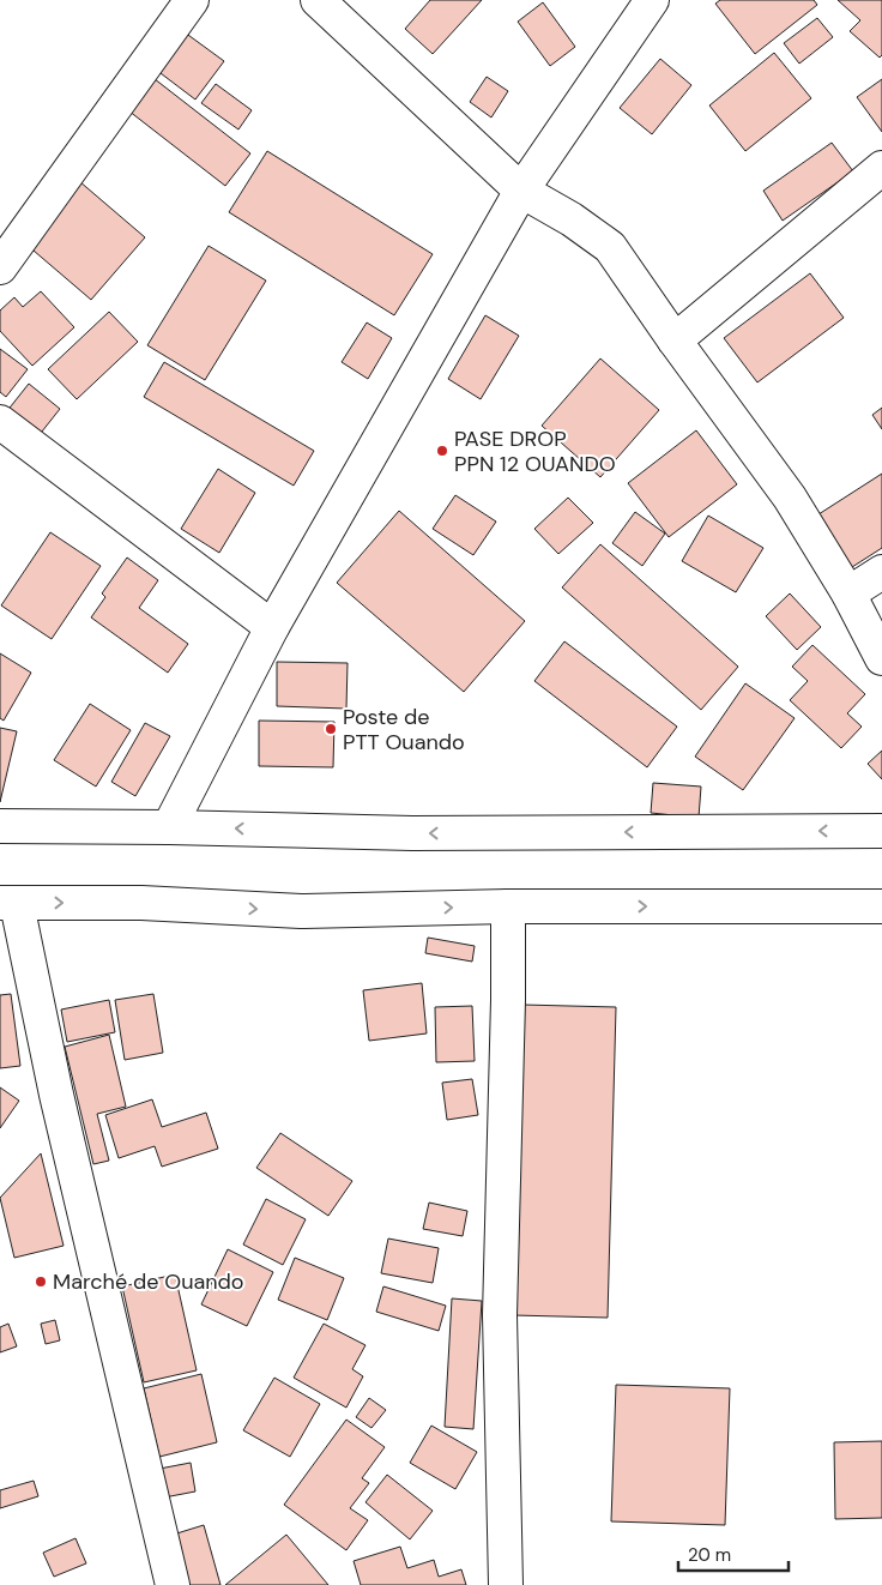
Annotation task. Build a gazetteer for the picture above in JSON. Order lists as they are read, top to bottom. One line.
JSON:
{"places":["PASE DROP PPN 12 OUANDO","Poste de PTT Ouando","Marché de Ouando"],"scale_bar":"20 m"}
